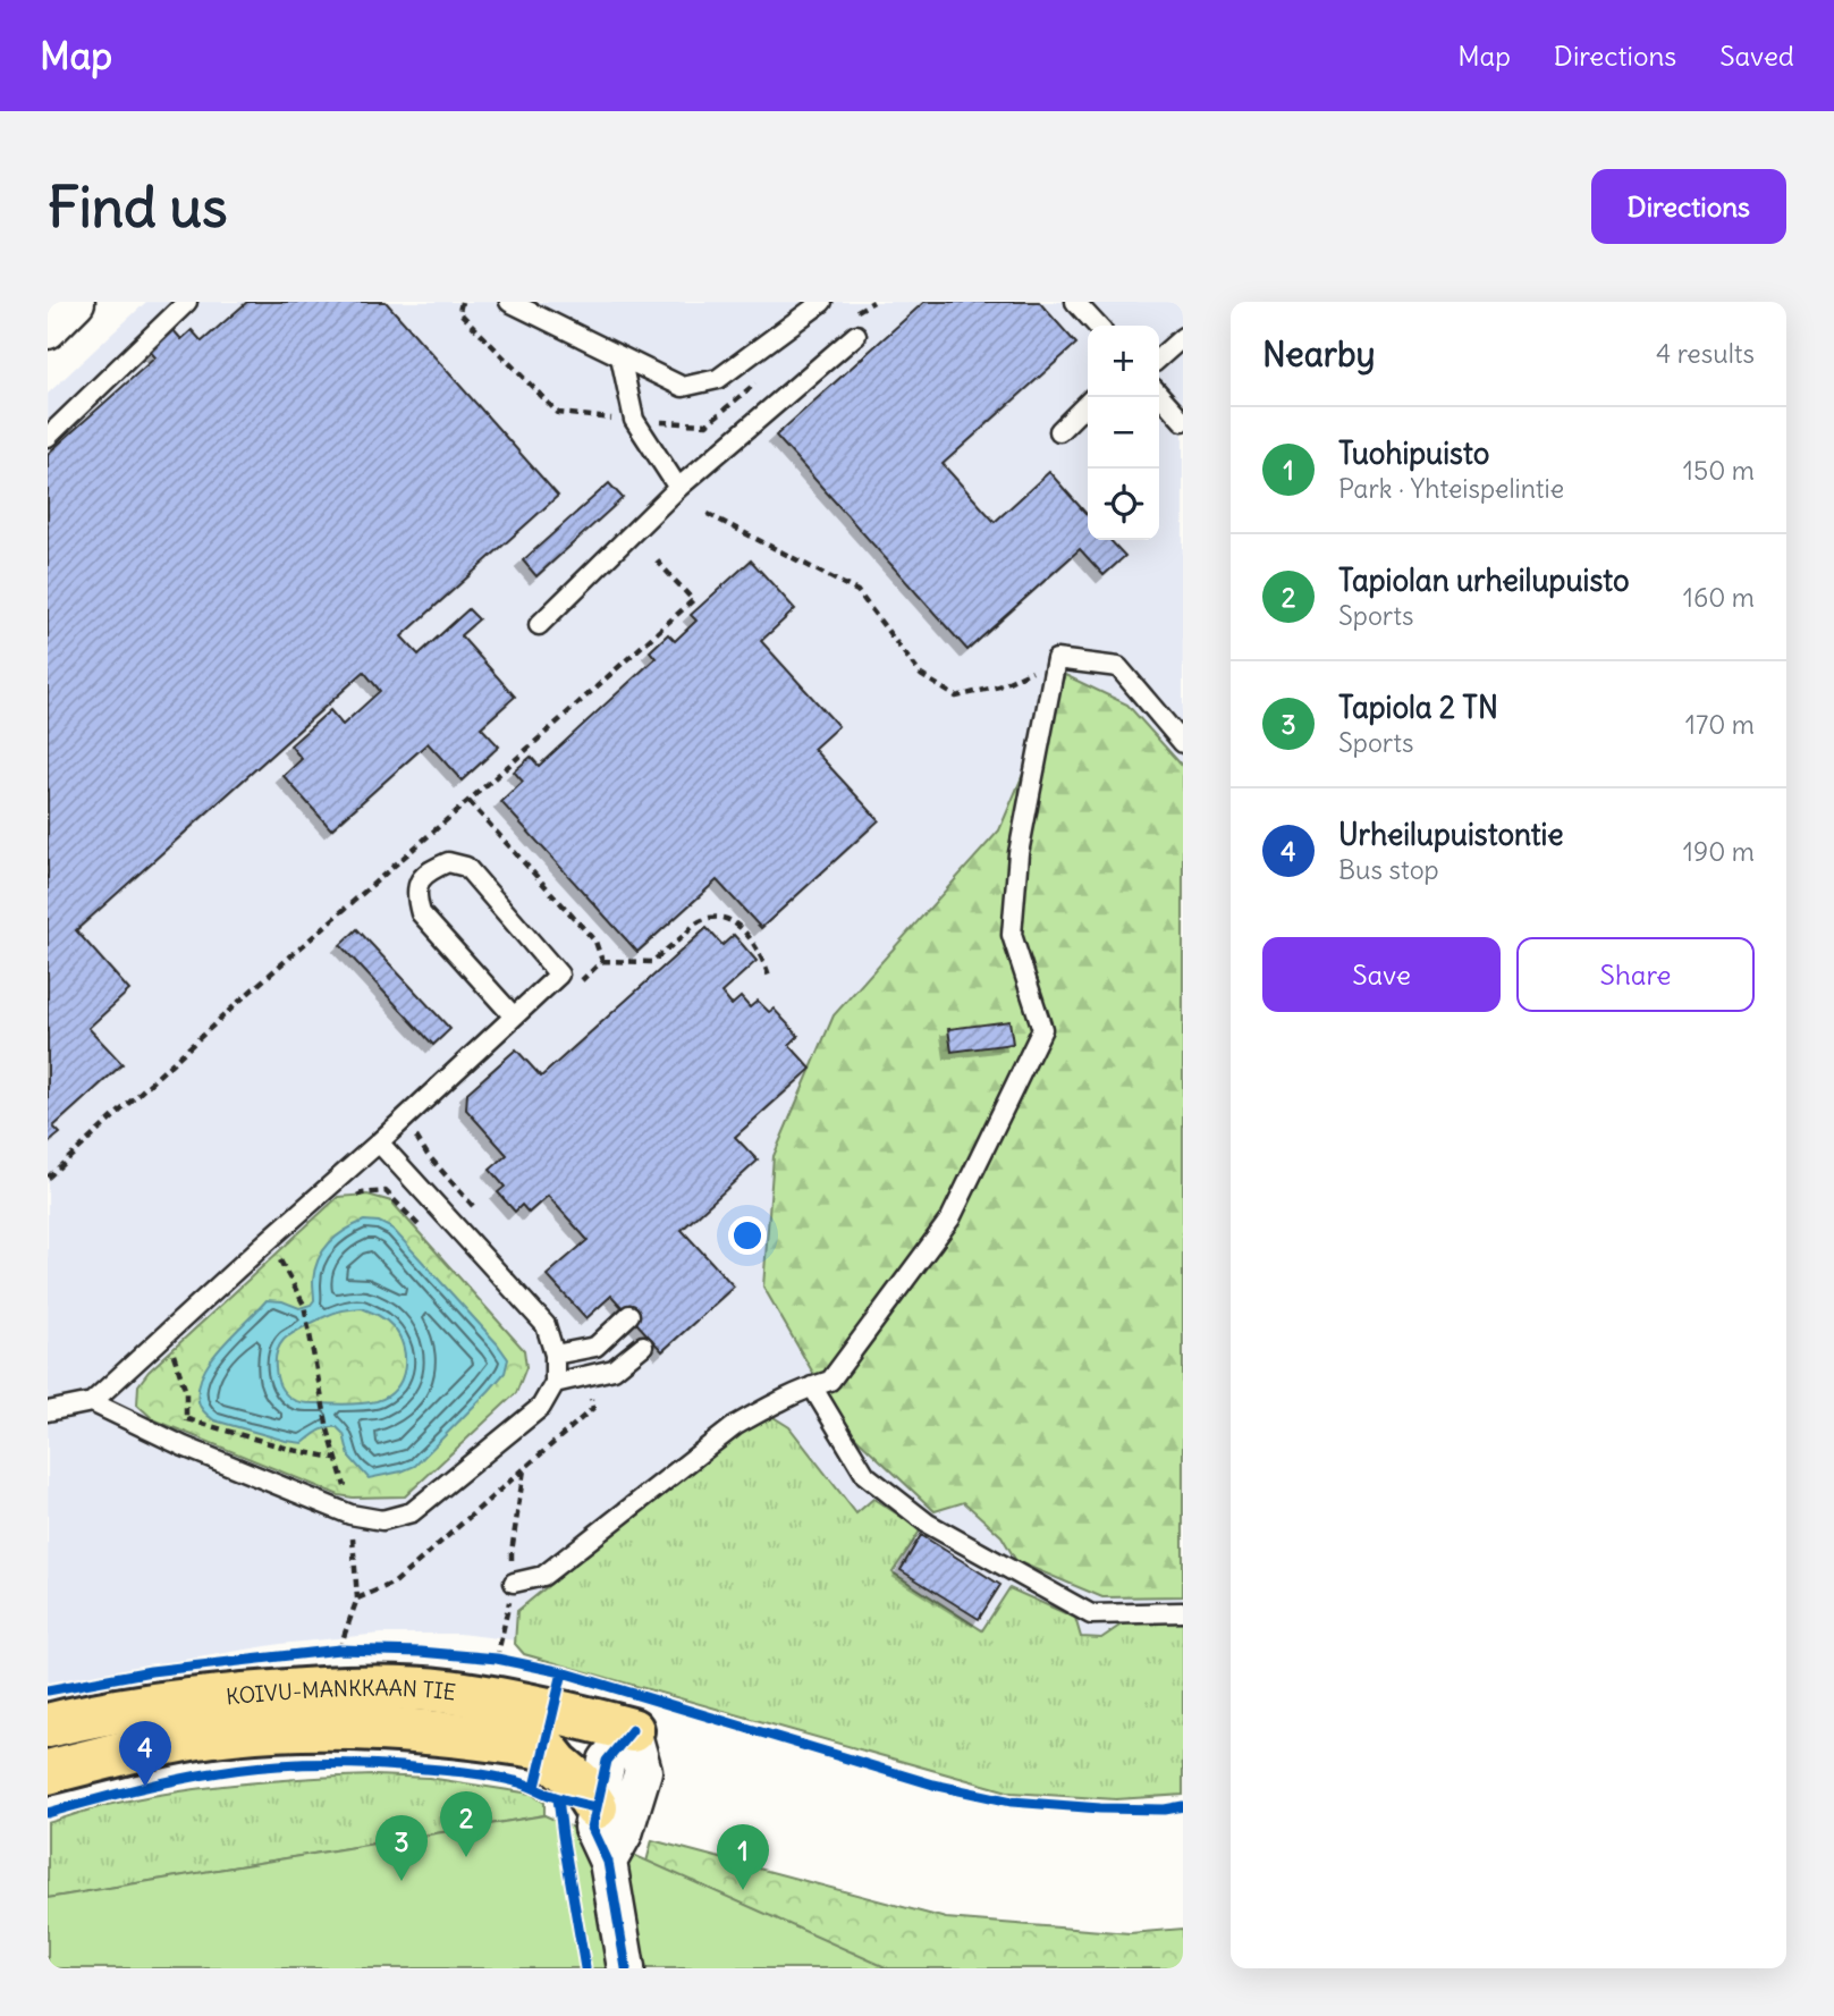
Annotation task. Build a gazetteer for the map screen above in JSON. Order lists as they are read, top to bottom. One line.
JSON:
{"streets":{"main road":["KOIVU-MANKKAAN TIE"]},"page":{"header":"Map","nav":["Map","Directions","Saved"],"buttons":["Directions",["Save","Share"]],"title":"Find us","heading":["Nearby","4 results"],"map_buttons":["+","−"],"list":[{"mark":"1","name":"Tuohipuisto","note":"Park · Yhteispelintie","value":"150 m"},{"mark":"2","name":"Tapiolan urheilupuisto","note":"Sports","value":"160 m"},{"mark":"3","name":"Tapiola 2 TN","note":"Sports","value":"170 m"},{"mark":"4","name":"Urheilupuistontie","note":"Bus stop","value":"190 m"}],"pins":["4","2","3","1"]}}
